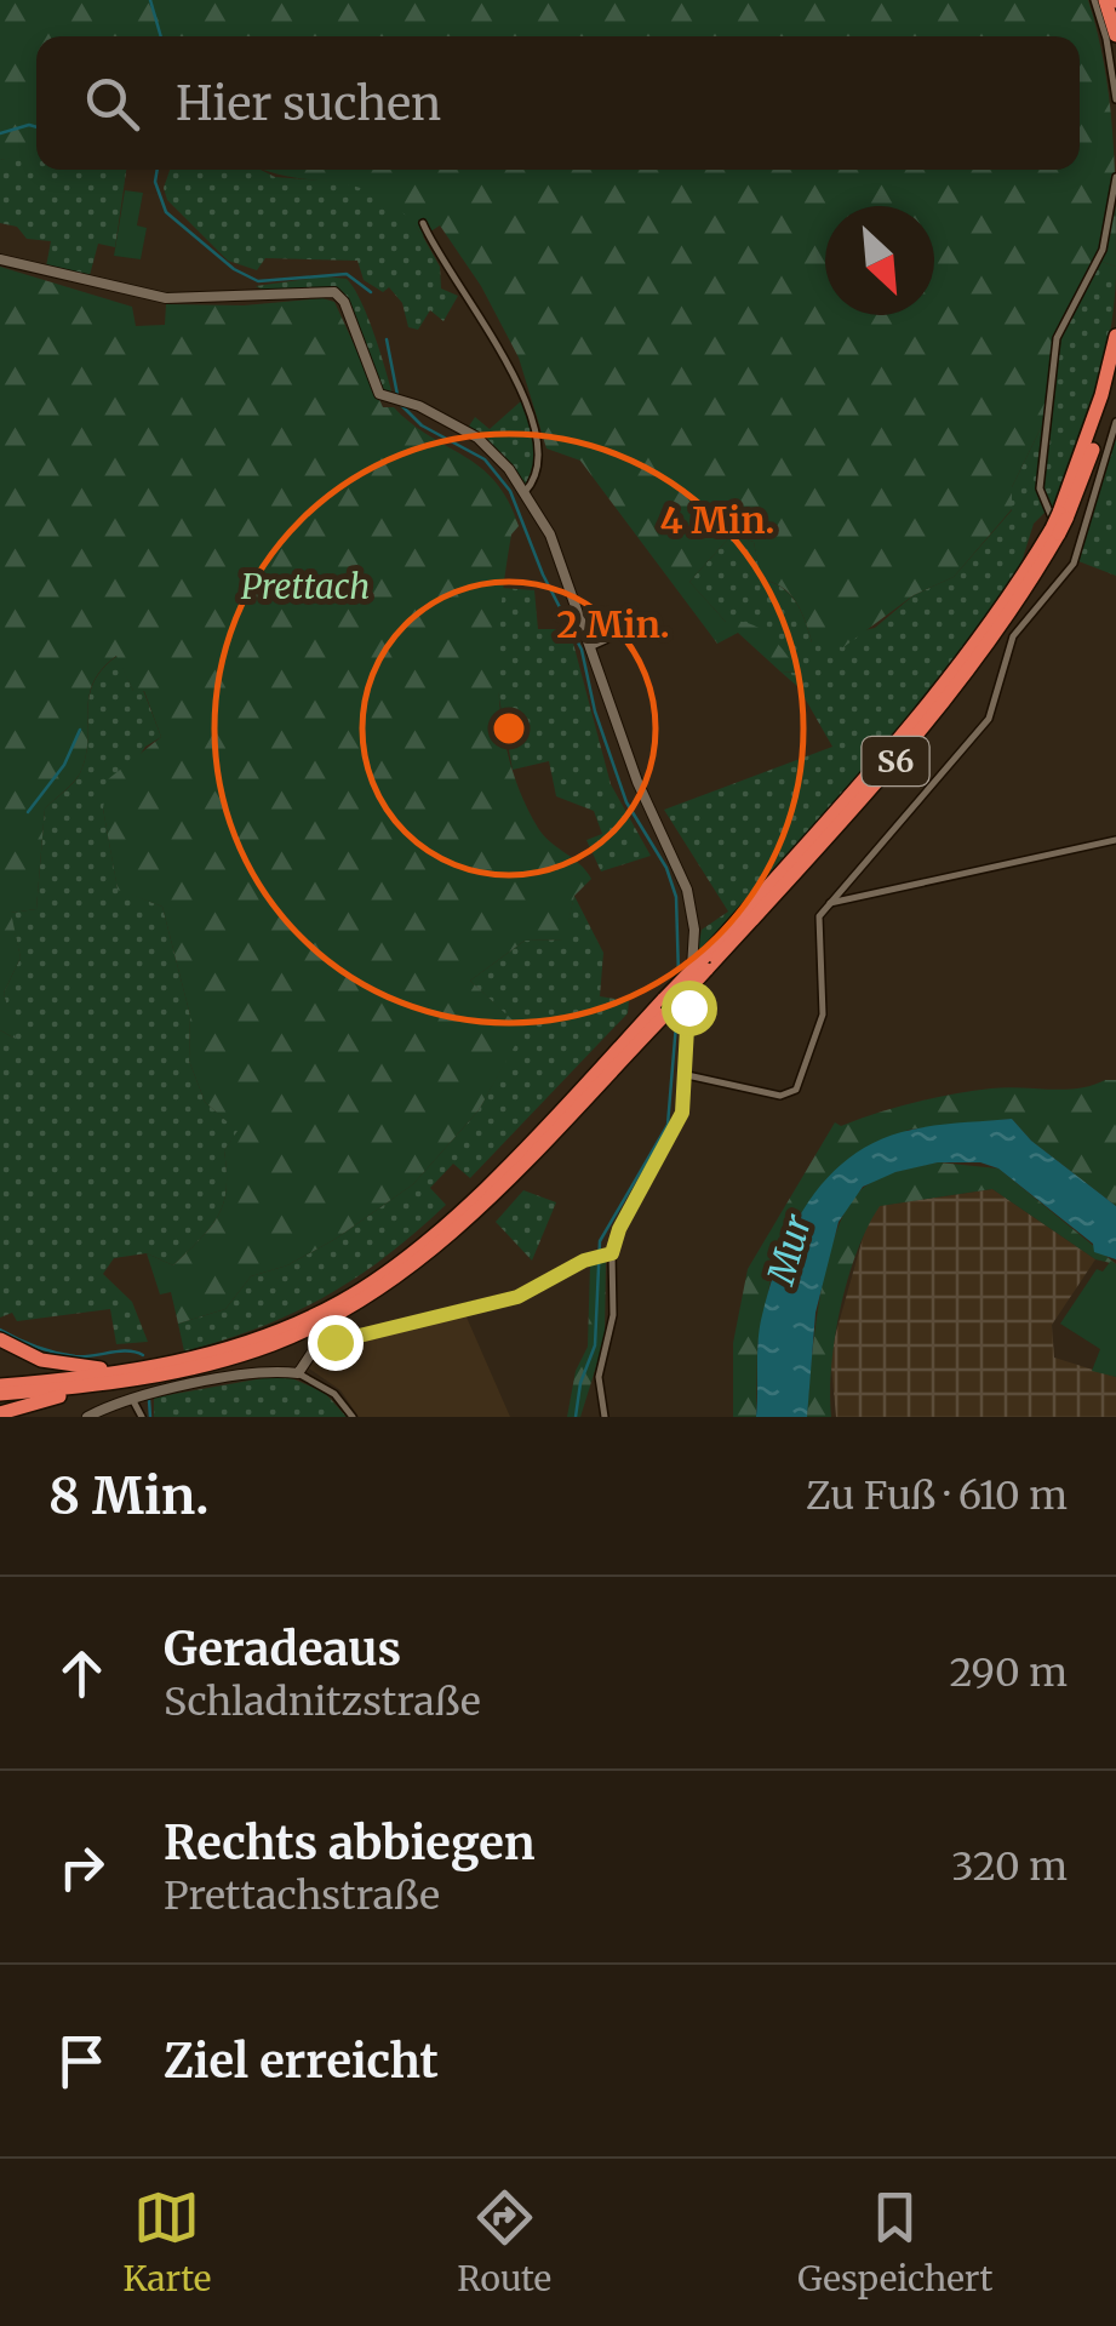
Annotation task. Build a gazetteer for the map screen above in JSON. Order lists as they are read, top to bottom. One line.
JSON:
{"streets":{"highway":["S6"]},"water":["Mur"],"parks":["Prettach"],"north":"bottom right","page":{"search":"Hier suchen","heading":["8 Min.","Zu Fuß · 610 m"],"list":[["Geradeaus","Schladnitzstraße","290 m"],["Rechts abbiegen","Prettachstraße","320 m"],"Ziel erreicht"],"nav":["Karte","Route","Gespeichert"]},"rings":["4 Min.","2 Min."]}
